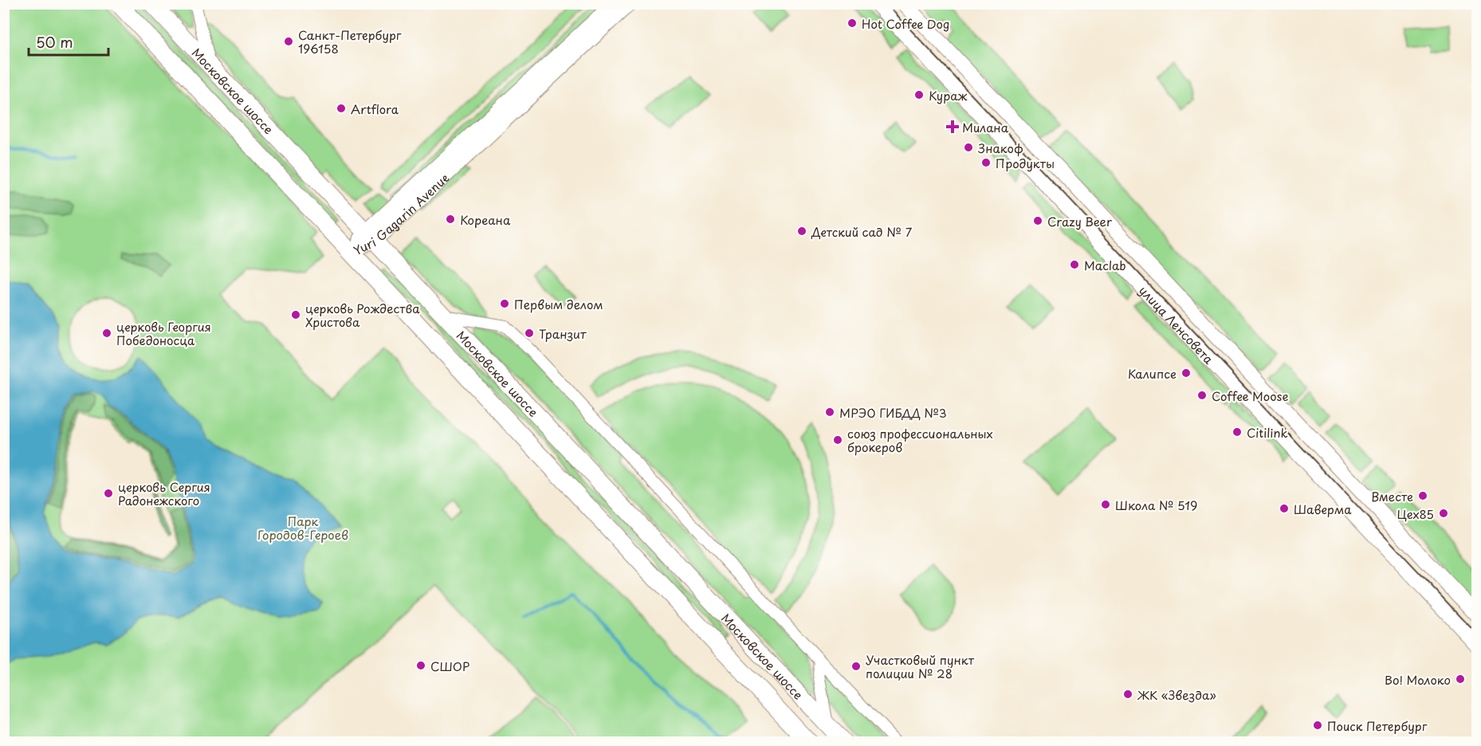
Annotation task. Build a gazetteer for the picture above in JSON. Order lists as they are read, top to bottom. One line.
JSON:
{"streets":{"main road":["Московское шоссе"],"street":["Yuri Gagarin Avenue","улица Ленсовета"]},"crossings":[["Московское шоссе","Yuri Gagarin Avenue"]],"parks":["Парк Городов-Героев"],"places":{"other":["Hot Coffee Dog","Санкт-Петербург 196158","Кураж","Artflora","Знакоф","Продукты","Кореана","Crazy Beer","Детский сад № 7","Maclab","Первым делом","церковь Рождества Христова","церковь Георгия Победоносца","Транзит","Калипсе","Coffee Moose","МРЭО ГИБДД №3","Citilink","союз профессиональных брокеров","церковь Сергия Радонежского","Вместе","Школа № 519","Шаверма","Цех85","СШОР","Участковый пункт полиции № 28","Во! Молоко","ЖК «Звезда»","Поиск Петербург"],"health":["Милана"]},"scale_bar":"50 m"}
